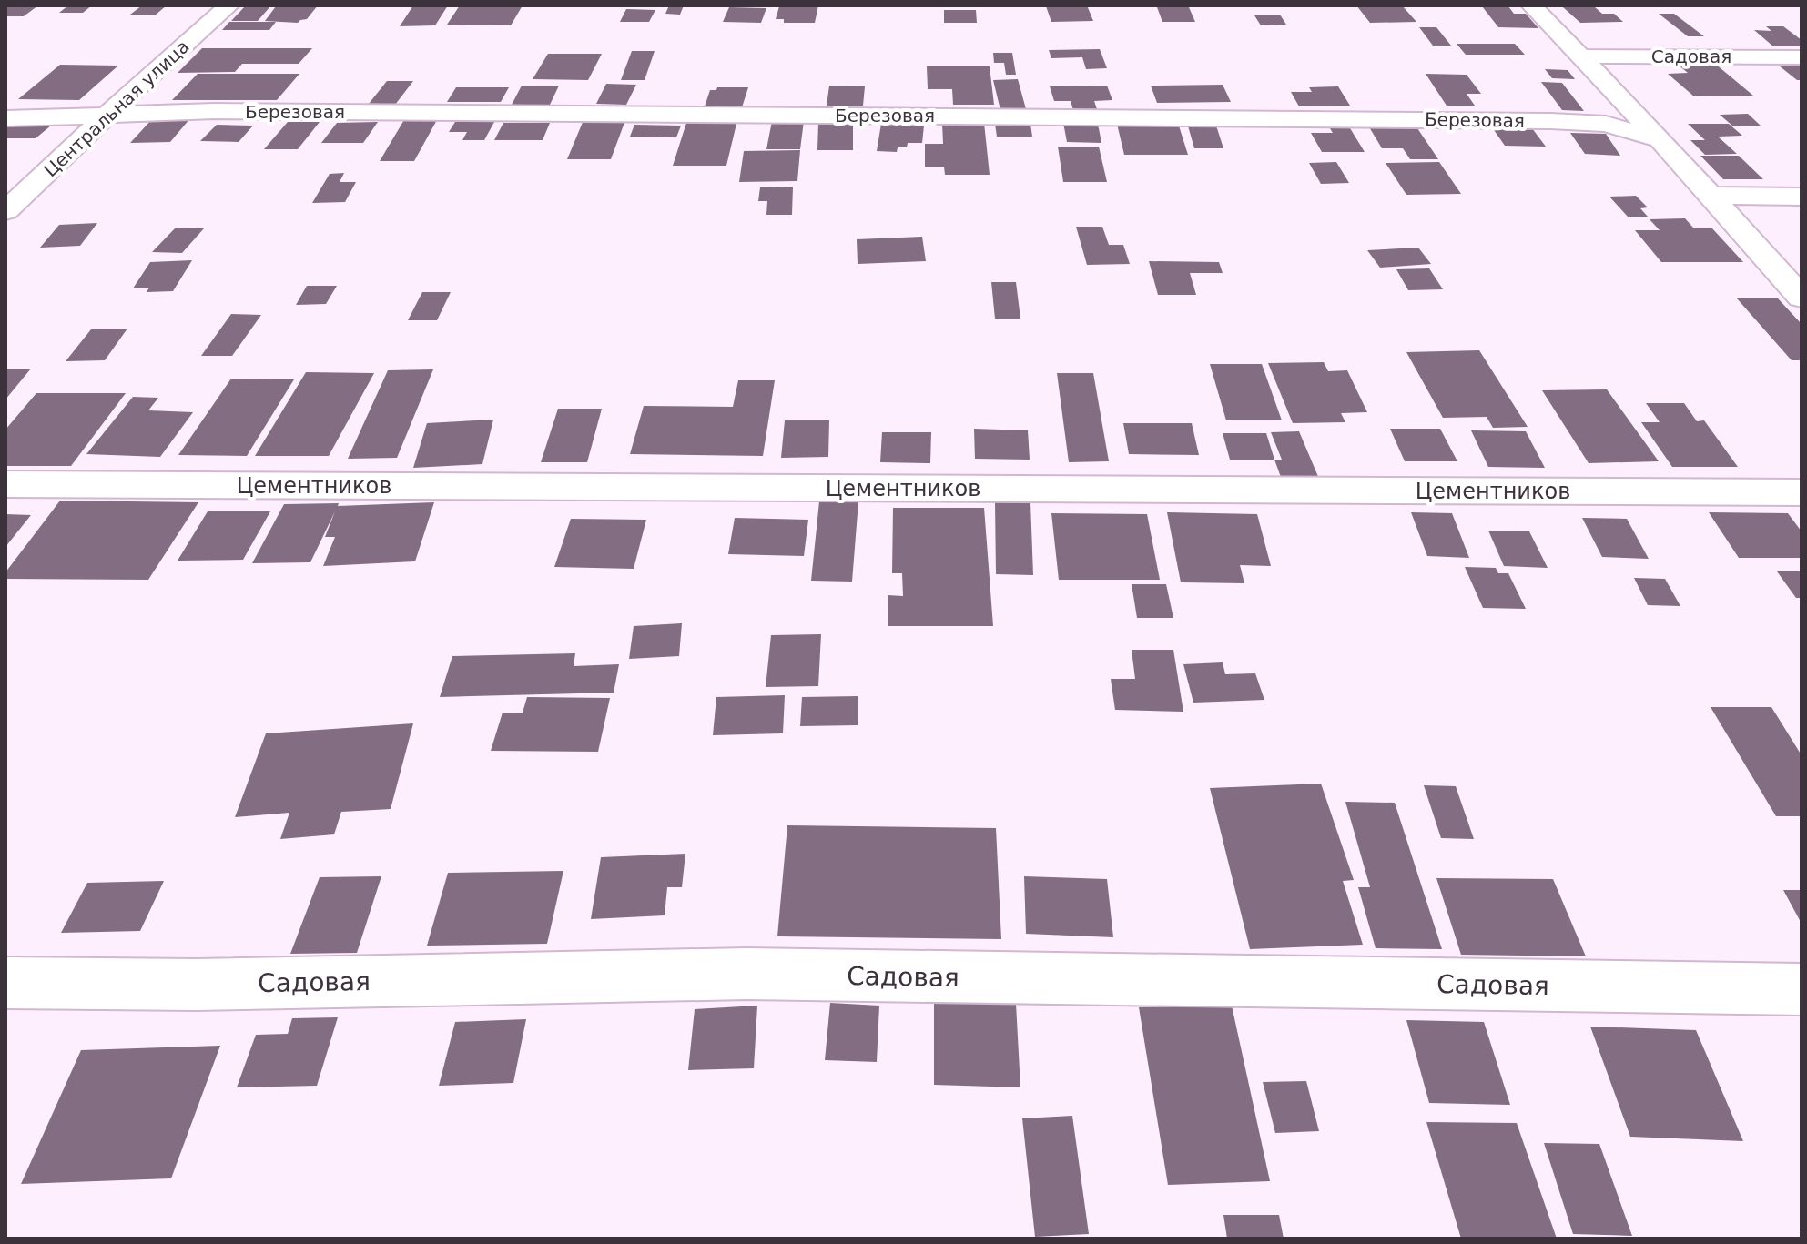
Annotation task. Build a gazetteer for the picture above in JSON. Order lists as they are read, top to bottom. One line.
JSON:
{"streets":{"street":["Садовая","Центральная улица","Березовая","Цементников"]},"crossings":[["Центральная улица","Березовая"]]}
